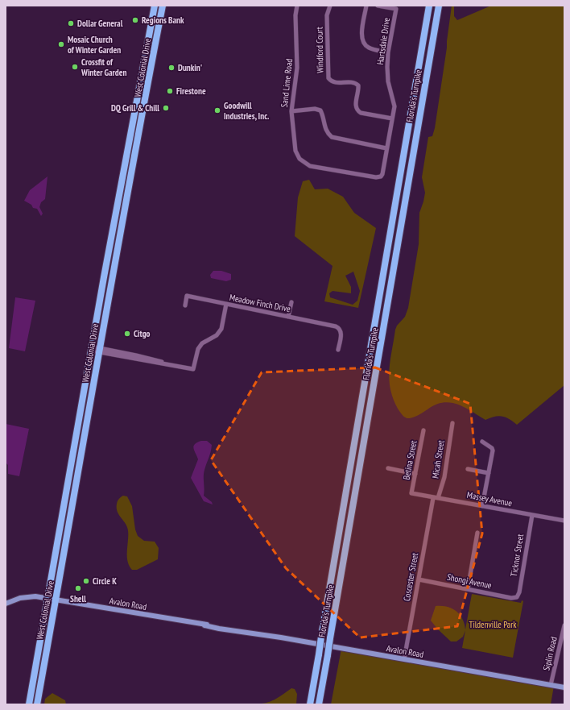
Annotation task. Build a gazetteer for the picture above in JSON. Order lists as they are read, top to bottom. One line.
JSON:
{"streets":{"highway":["West Colonial Drive","Florida's Turnpike"],"main road":["Avalon Road"],"street":["Hartsdale Drive","Windford Court","Sand Lime Road","Meadow Finch Drive","Micah Street","Betina Street","Massey Avenue","Ticknor Street","Coscester Street","Shongi Avenue","Siplin Road"]},"crossings":[["Hartsdale Drive","Windford Court"],["Hartsdale Drive","Sand Lime Road"],["West Colonial Drive","Avalon Road"],["Micah Street","Massey Avenue"],["Micah Street","Coscester Street"],["Betina Street","Massey Avenue"],["Massey Avenue","Ticknor Street"],["Massey Avenue","Coscester Street"],["Ticknor Street","Shongi Avenue"],["Coscester Street","Shongi Avenue"],["Coscester Street","Avalon Road"],["Avalon Road","Siplin Road"]],"parks":["Tildenville Park"],"places":["Regions Bank","Dollar General","Mosaic Church of Winter Garden","Crossfit of Winter Garden","Dunkin'","Firestone","DQ Grill & Chill","Goodwill Industries, Inc.","Citgo","Circle K","Shell"]}
